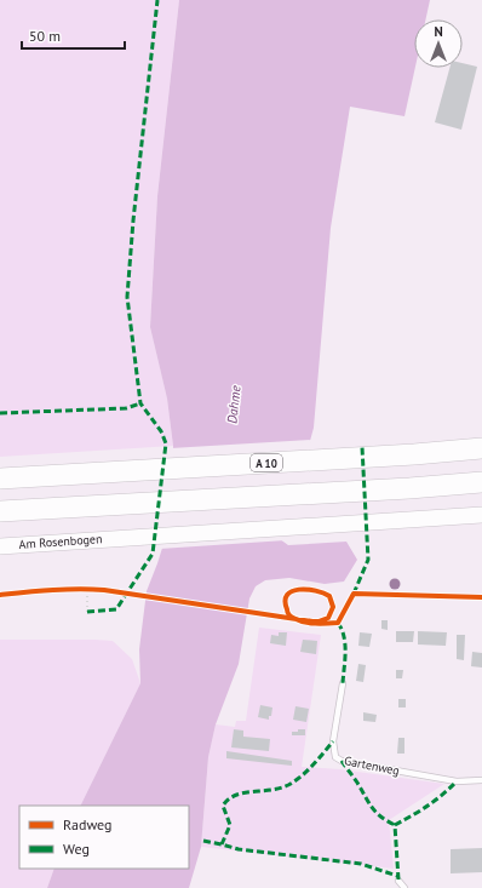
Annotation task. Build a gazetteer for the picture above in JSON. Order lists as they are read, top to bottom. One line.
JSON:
{"streets":{"highway":["A 10"],"main road":["Am Rosenbogen"],"lane":["Gartenweg"]},"water":["Dahme"],"legend":["Radweg","Weg"],"scale_bar":"50 m","north":"top"}
